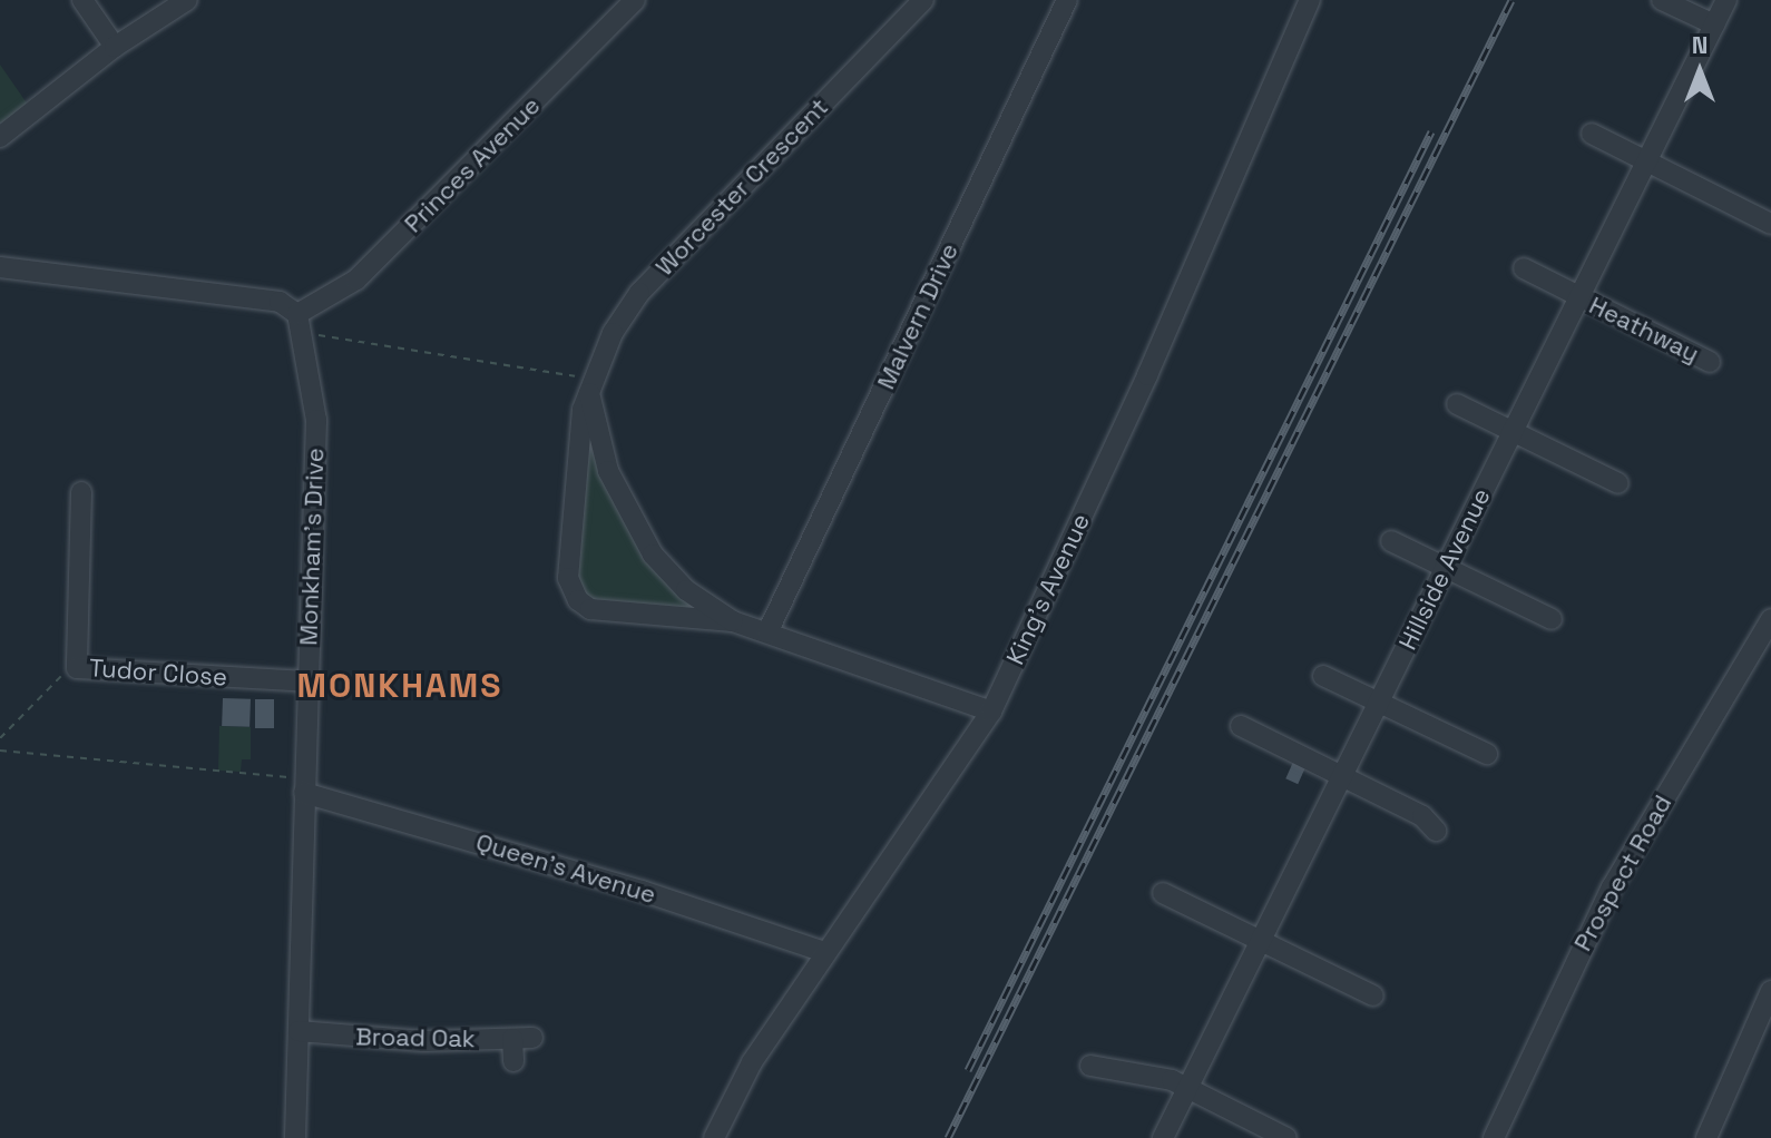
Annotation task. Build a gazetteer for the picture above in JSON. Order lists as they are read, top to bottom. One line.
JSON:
{"streets":{"street":["Princes Avenue","Worcester Crescent","Malvern Drive","Heathway","Monkham's Drive","Hillside Avenue","King's Avenue","Tudor Close","Queen's Avenue","Prospect Road","Broad Oak"]},"crossings":[["Princes Avenue","Monkham's Drive"],["Worcester Crescent","Malvern Drive"],["Worcester Crescent","King's Avenue"],["Heathway","Hillside Avenue"],["Monkham's Drive","Tudor Close"],["Monkham's Drive","Queen's Avenue"],["Monkham's Drive","Broad Oak"],["King's Avenue","Queen's Avenue"]],"districts":["MONKHAMS"],"north":"top"}
